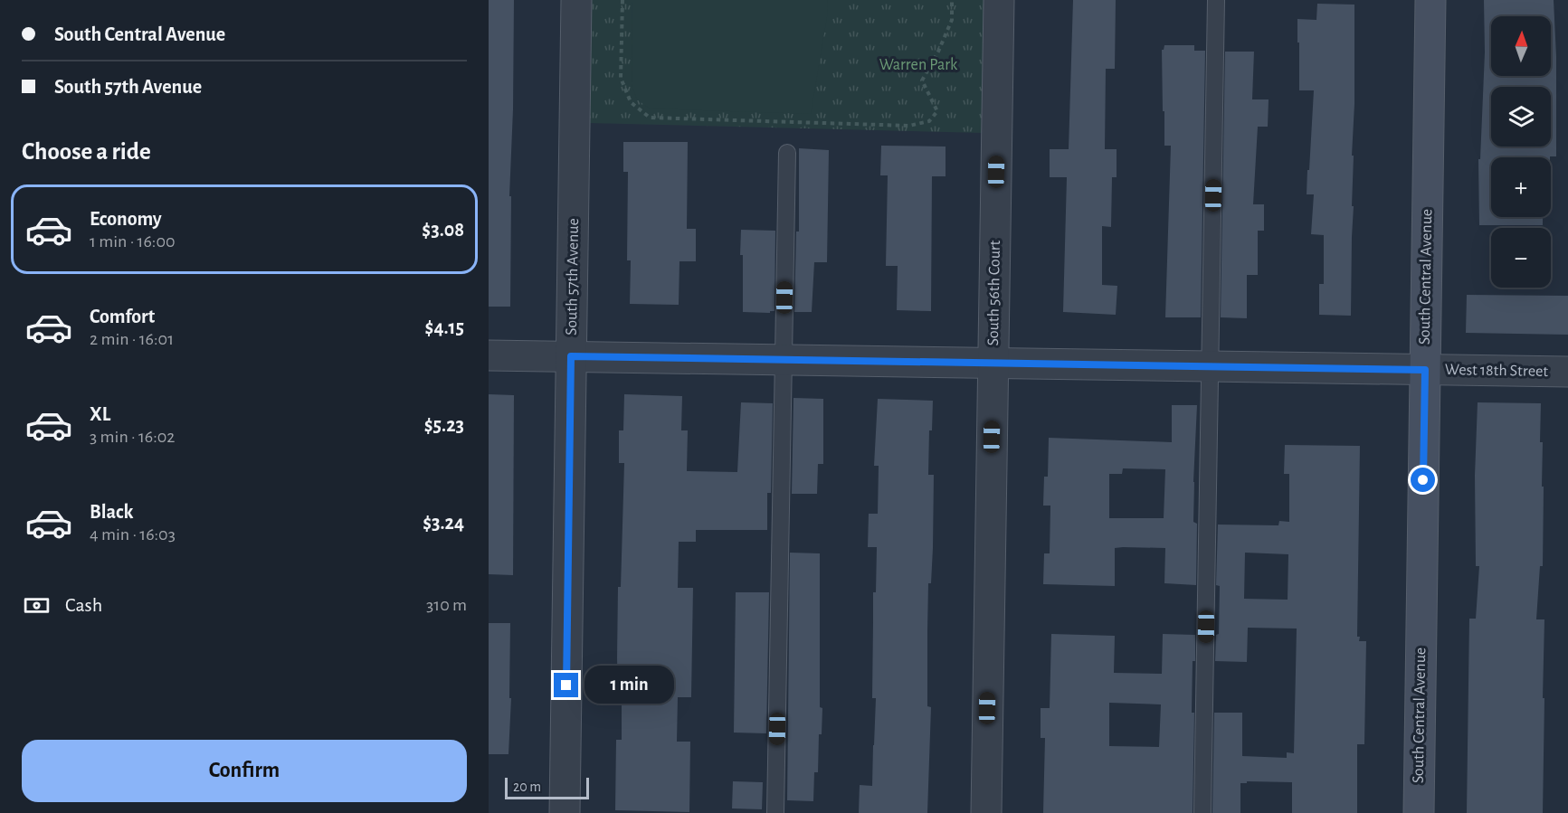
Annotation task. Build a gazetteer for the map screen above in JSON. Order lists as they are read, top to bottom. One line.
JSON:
{"streets":{"main road":["South Central Avenue"],"street":["South 57th Avenue","South 56th Court","West 18th Street"]},"crossings":[["South 57th Avenue","West 18th Street"],["South Central Avenue","West 18th Street"],["South 56th Court","West 18th Street"]],"parks":["Warren Park"],"scale_bar":"20 m","north":"top","page":{"banner":["South Central Avenue","South 57th Avenue"],"map_buttons":["+","−"],"heading":"Choose a ride","list":[{"name":"Economy","note":"1 min · 16:00","value":"$3.08"},{"name":"Comfort","note":"2 min · 16:01","value":"$4.15"},{"name":"XL","note":"3 min · 16:02","value":"$5.23"},{"name":"Black","note":"4 min · 16:03","value":"$3.24"}],"pay":["Cash","310 m"],"bubble":"1 min","buttons":"Confirm","scale":"20 m"}}
